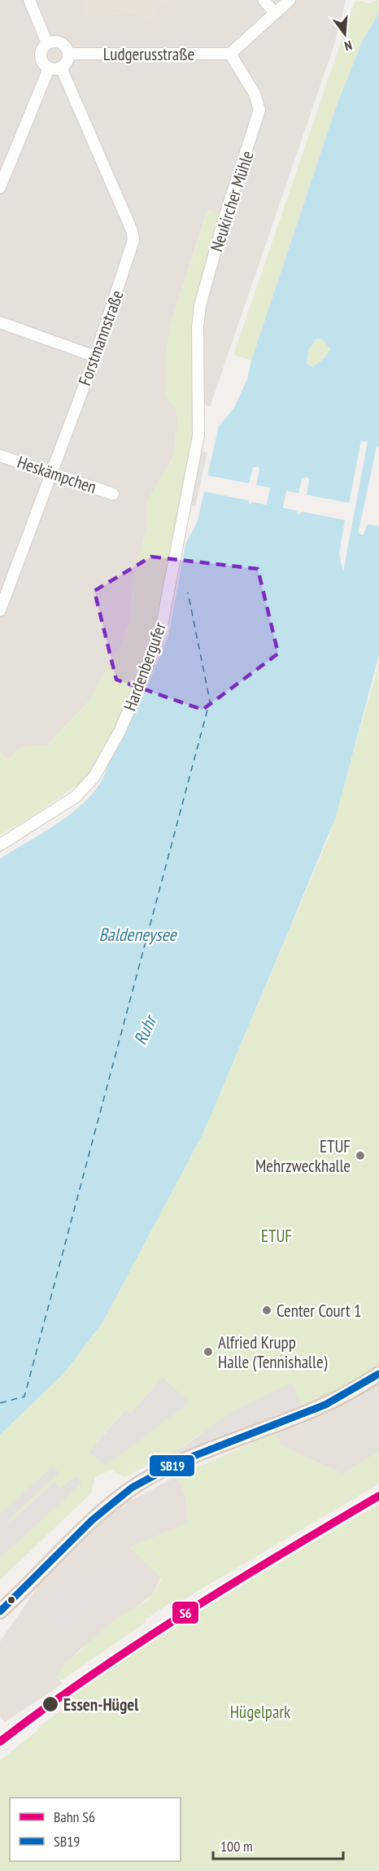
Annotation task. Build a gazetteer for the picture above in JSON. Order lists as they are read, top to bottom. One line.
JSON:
{"streets":{"street":["Ludgerusstraße","Neukircher Mühle","Forstmannstraße","Heskämpchen","Hardenbergufer"]},"crossings":[["Ludgerusstraße","Neukircher Mühle"],["Ludgerusstraße","Forstmannstraße"],["Neukircher Mühle","Hardenbergufer"],["Forstmannstraße","Heskämpchen"]],"water":["Baldeneysee","Ruhr"],"parks":["ETUF","Hügelpark"],"places":["ETUF Mehrzweckhalle","Center Court 1","Alfried Krupp Halle (Tennishalle)","Essen-Hügel"],"lines":["transit line SB19","rail line S6"],"legend":["Bahn S6","SB19"],"scale_bar":"100 m","north":"bottom"}
